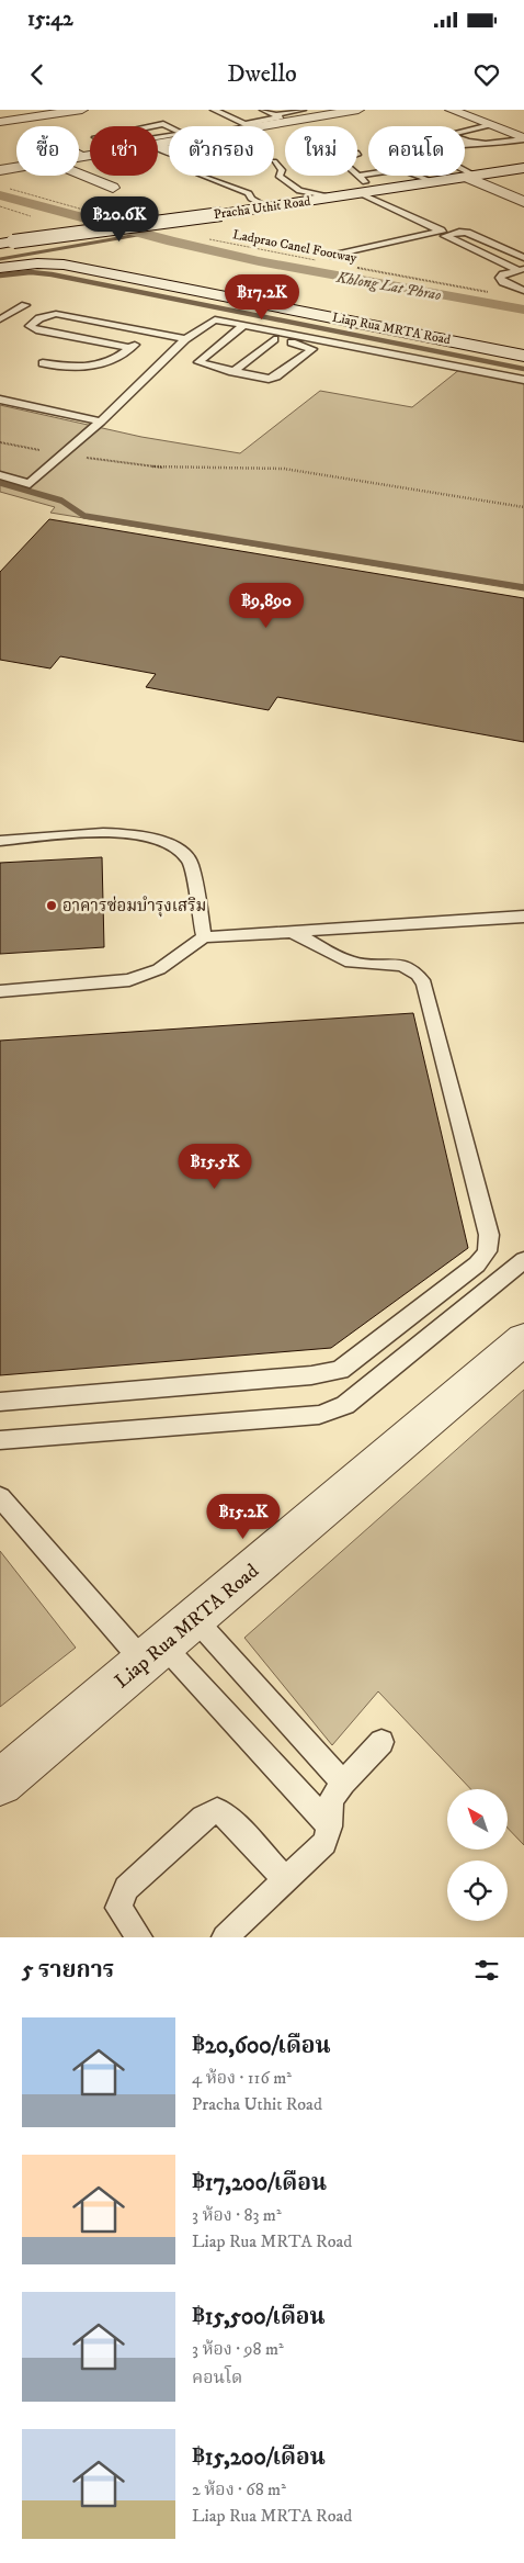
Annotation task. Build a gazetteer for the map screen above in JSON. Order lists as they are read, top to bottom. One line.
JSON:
{"streets":{"street":["Pracha Uthit Road","Liap Rua MRTA Road"],"path":["Ladprao Canel Footway"]},"water":["Khlong Lat Phrao"],"places":["อาคารซ่อมบำรุงเสริม"],"north":"top left","page":{"status":"15:42","header":"Dwello","chip":["ซื้อ","เช่า","ตัวกรอง","ใหม่","คอนโด"],"price":["฿20.6K","฿17.2K","฿9,890","฿15.5K","฿15.2K"],"heading":"5 รายการ","list":[{"name":"฿20,600/เดือน","note":"4 ห้อง · 116 m² · Pracha Uthit Road"},{"name":"฿17,200/เดือน","note":"3 ห้อง · 83 m² · Liap Rua MRTA Road"},{"name":"฿15,500/เดือน","note":"3 ห้อง · 98 m² · คอนโด"},{"name":"฿15,200/เดือน","note":"2 ห้อง · 68 m² · Liap Rua MRTA Road"}]}}
